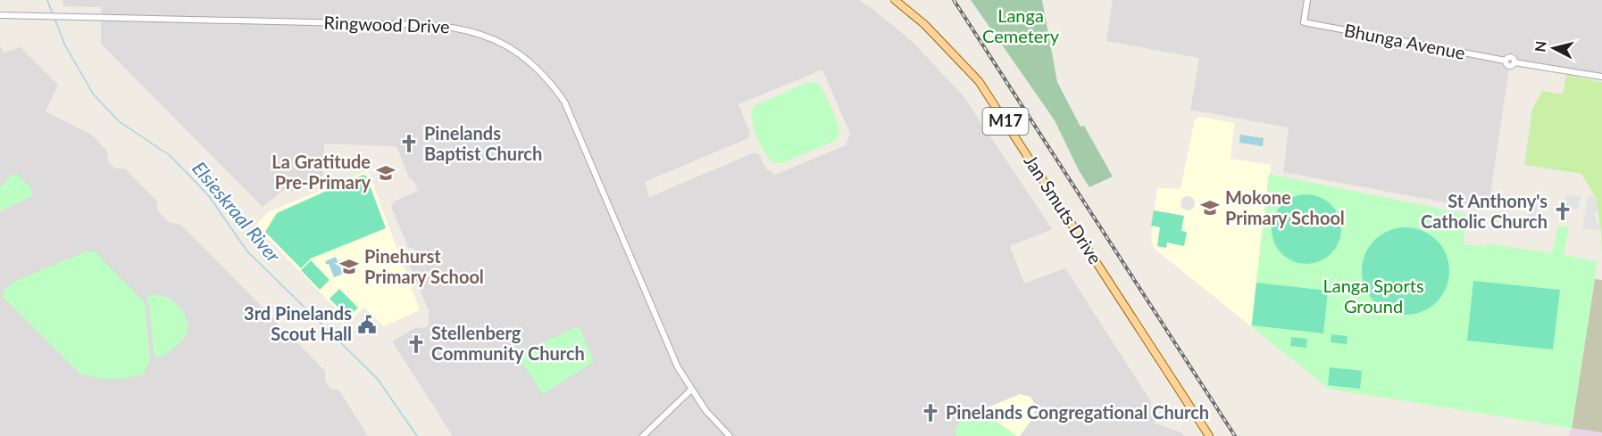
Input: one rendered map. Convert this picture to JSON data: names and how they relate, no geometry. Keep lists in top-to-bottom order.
{
  "streets": {
    "main road": ["M17", "Jan Smuts Drive"],
    "street": ["Ringwood Drive", "Bhunga Avenue"]
  },
  "water": ["Elsieskraal River"],
  "parks": ["Langa Cemetery", "Langa Sports Ground"],
  "places": {
    "church": [
      "Pinelands Baptist Church",
      "St Anthony's Catholic Church",
      "Stellenberg Community Church",
      "Pinelands Congregational Church"
    ],
    "school or university": ["La Gratitude Pre-Primary", "Mokone Primary School", "Pinehurst Primary School"],
    "public building": ["3rd Pinelands Scout Hall"]
  },
  "north": "left"
}
